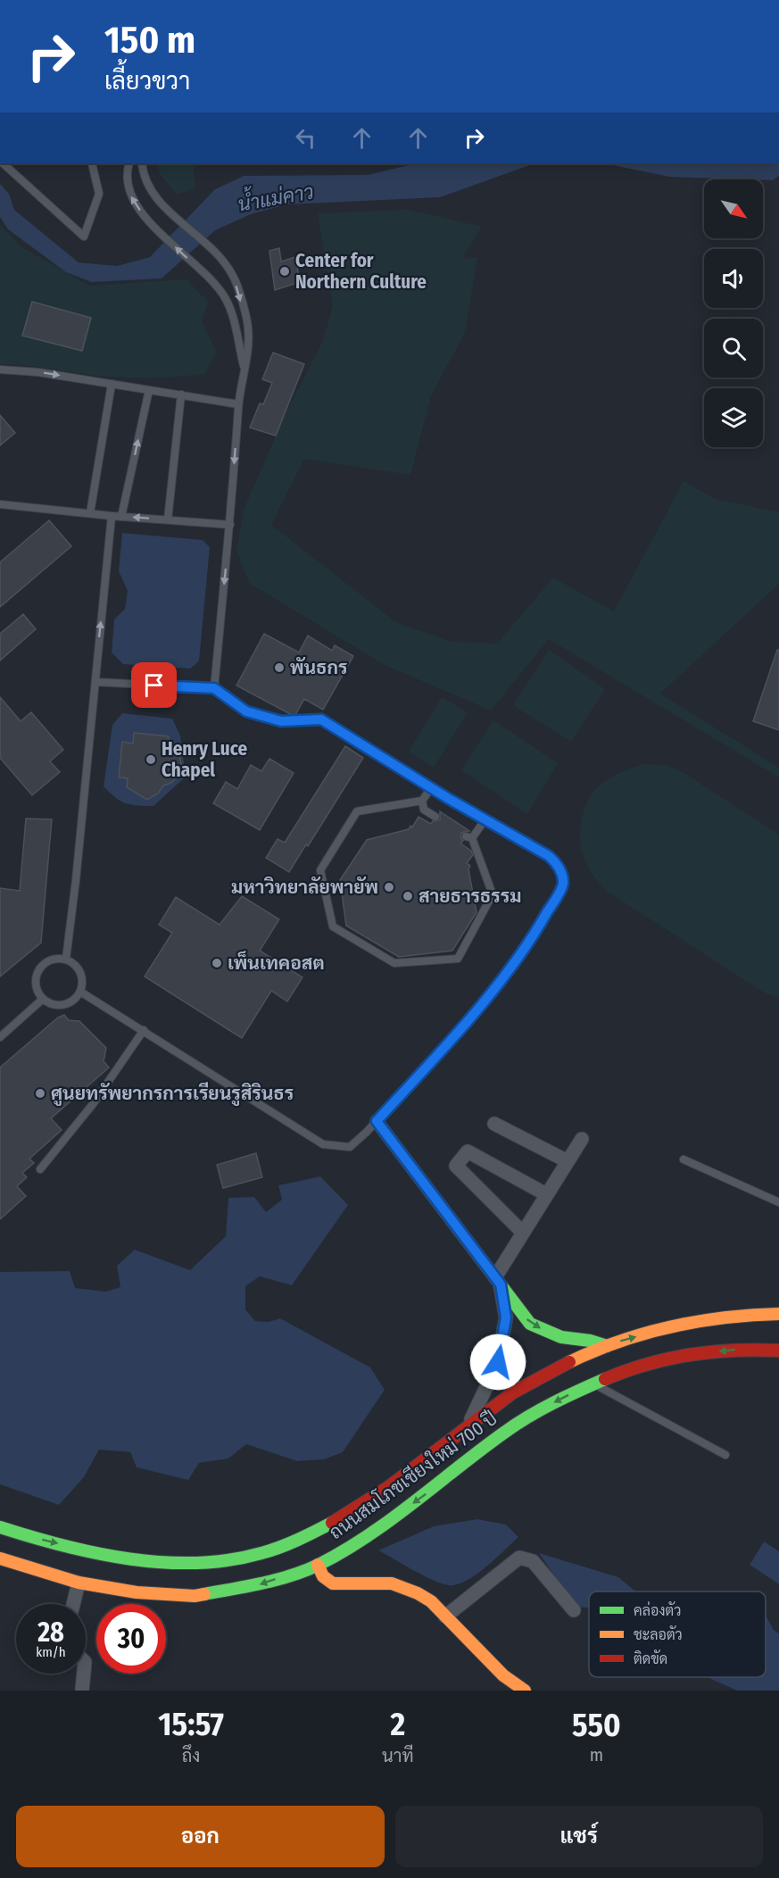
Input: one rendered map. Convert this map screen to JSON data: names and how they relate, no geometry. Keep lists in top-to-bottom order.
{
  "streets": {
    "main road": ["ถนนสมโภชเชียงใหม่ 700 ปี"]
  },
  "water": ["น้ำแม่คาว"],
  "places": [
    "Center for Northern Culture",
    "พันธกร",
    "Henry Luce Chapel",
    "มหาวิทยาลัยพายัพ",
    "สายธารธรรม",
    "เพ็นเทคอสต",
    "ศูนยทรัพยากรการเรียนรูสิรินธร"
  ],
  "legend": ["คล่องตัว", "ชะลอตัว", "ติดขัด"],
  "north": "bottom right",
  "page": {
    "turn": ["150 m", "เลี้ยวขวา"],
    "speed": "28 km/h",
    "limit": "30",
    "eta": [
      "15:57",
      "ถึง",
      "2",
      "นาที",
      "550",
      "m"
    ],
    "buttons": ["ออก", "แชร์"]
  }
}
